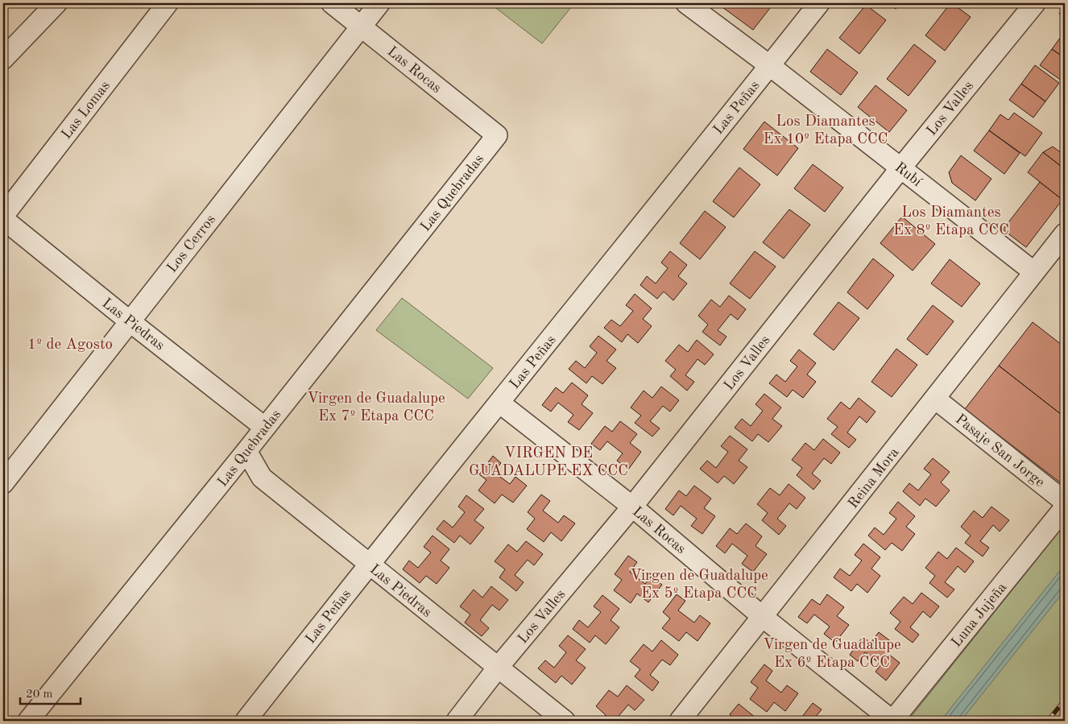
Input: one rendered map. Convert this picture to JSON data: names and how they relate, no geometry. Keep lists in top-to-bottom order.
{
  "streets": {
    "street": [
      "Las Rocas",
      "Las Peñas",
      "Los Valles",
      "Las Lomas",
      "Rubí",
      "Las Quebradas",
      "Los Cerros",
      "Las Piedras",
      "Pasaje San Jorge",
      "Reina Mora",
      "Luna Jujeña"
    ]
  },
  "crossings": [
    ["Las Rocas", "Las Peñas"],
    ["Las Rocas", "Los Valles"],
    ["Las Rocas", "Las Quebradas"],
    ["Las Rocas", "Los Cerros"],
    ["Las Rocas", "Reina Mora"],
    ["Las Rocas", "Luna Jujeña"],
    ["Las Peñas", "Rubí"],
    ["Las Peñas", "Las Piedras"],
    ["Los Valles", "Rubí"],
    ["Los Valles", "Las Piedras"],
    ["Rubí", "Reina Mora"],
    ["Las Quebradas", "Las Piedras"],
    ["Los Cerros", "Las Piedras"],
    ["Pasaje San Jorge", "Reina Mora"]
  ],
  "districts": [
    "Los Diamantes Ex 10º Etapa CCC",
    "Los Diamantes Ex 8º Etapa CCC",
    "1º de Agosto",
    "Virgen de Guadalupe Ex 7º Etapa CCC",
    "VIRGEN DE GUADALUPE EX CCC",
    "Virgen de Guadalupe Ex 5º Etapa CCC",
    "Virgen de Guadalupe Ex 6º Etapa CCC"
  ],
  "scale_bar": "20 m"
}
